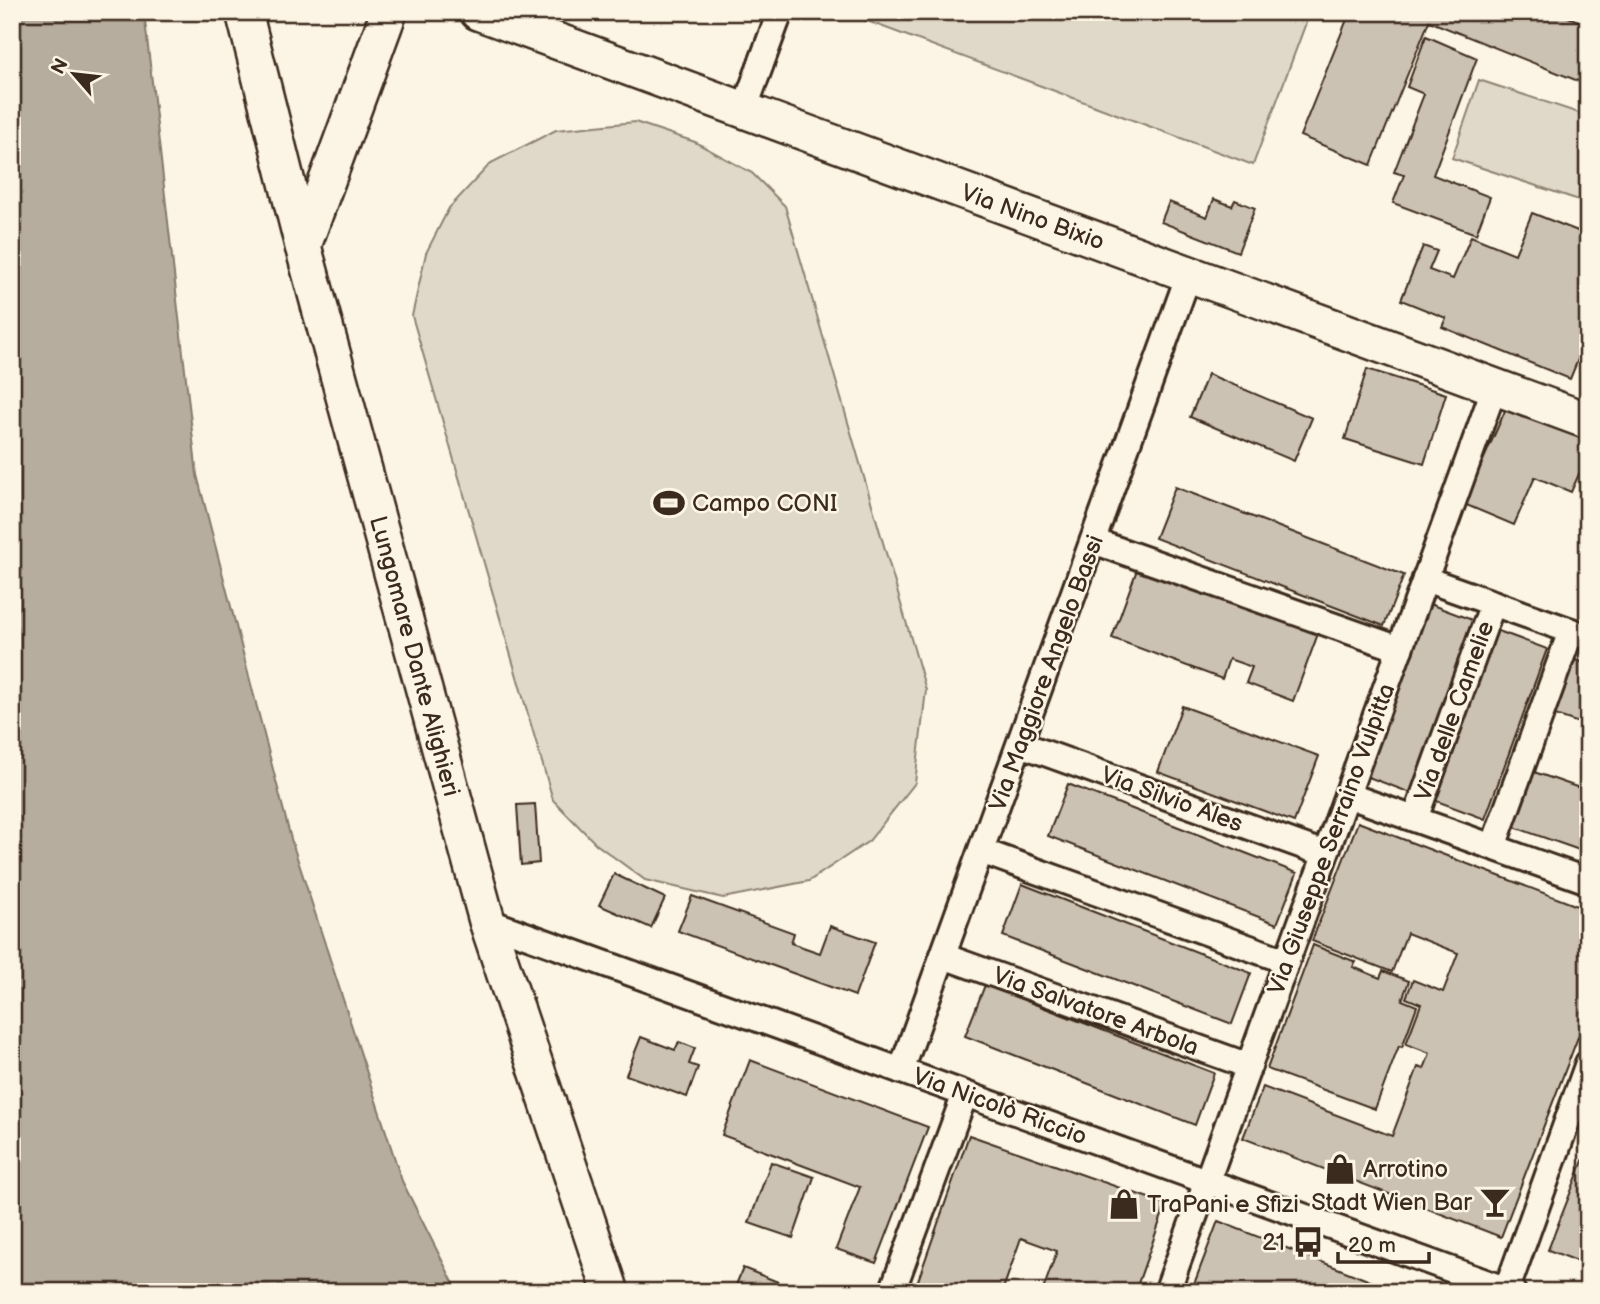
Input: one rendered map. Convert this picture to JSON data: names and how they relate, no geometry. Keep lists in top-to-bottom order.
{
  "streets": {
    "street": [
      "Via Nino Bixio",
      "Lungomare Dante Alighieri",
      "Via Maggiore Angelo Bassi",
      "Via delle Camelie",
      "Via Silvio Ales",
      "Via Giuseppe Serraino Vulpitta",
      "Via Salvatore Arbola",
      "Via Nicolò Riccio"
    ]
  },
  "crossings": [
    ["Via Nino Bixio", "Via Maggiore Angelo Bassi"],
    ["Via Nino Bixio", "Via Giuseppe Serraino Vulpitta"],
    ["Lungomare Dante Alighieri", "Via Nicolò Riccio"],
    ["Via Maggiore Angelo Bassi", "Via Silvio Ales"],
    ["Via Maggiore Angelo Bassi", "Via Salvatore Arbola"],
    ["Via Maggiore Angelo Bassi", "Via Nicolò Riccio"],
    ["Via Silvio Ales", "Via Giuseppe Serraino Vulpitta"],
    ["Via Giuseppe Serraino Vulpitta", "Via Salvatore Arbola"],
    ["Via Giuseppe Serraino Vulpitta", "Via Nicolò Riccio"]
  ],
  "places": {
    "sports": ["Campo CONI"],
    "shop": ["Arrotino", "TraPani e Sfizi"],
    "bar": ["Stadt Wien Bar"],
    "bus stop": ["21"]
  },
  "scale_bar": "20 m",
  "north": "top left"
}
